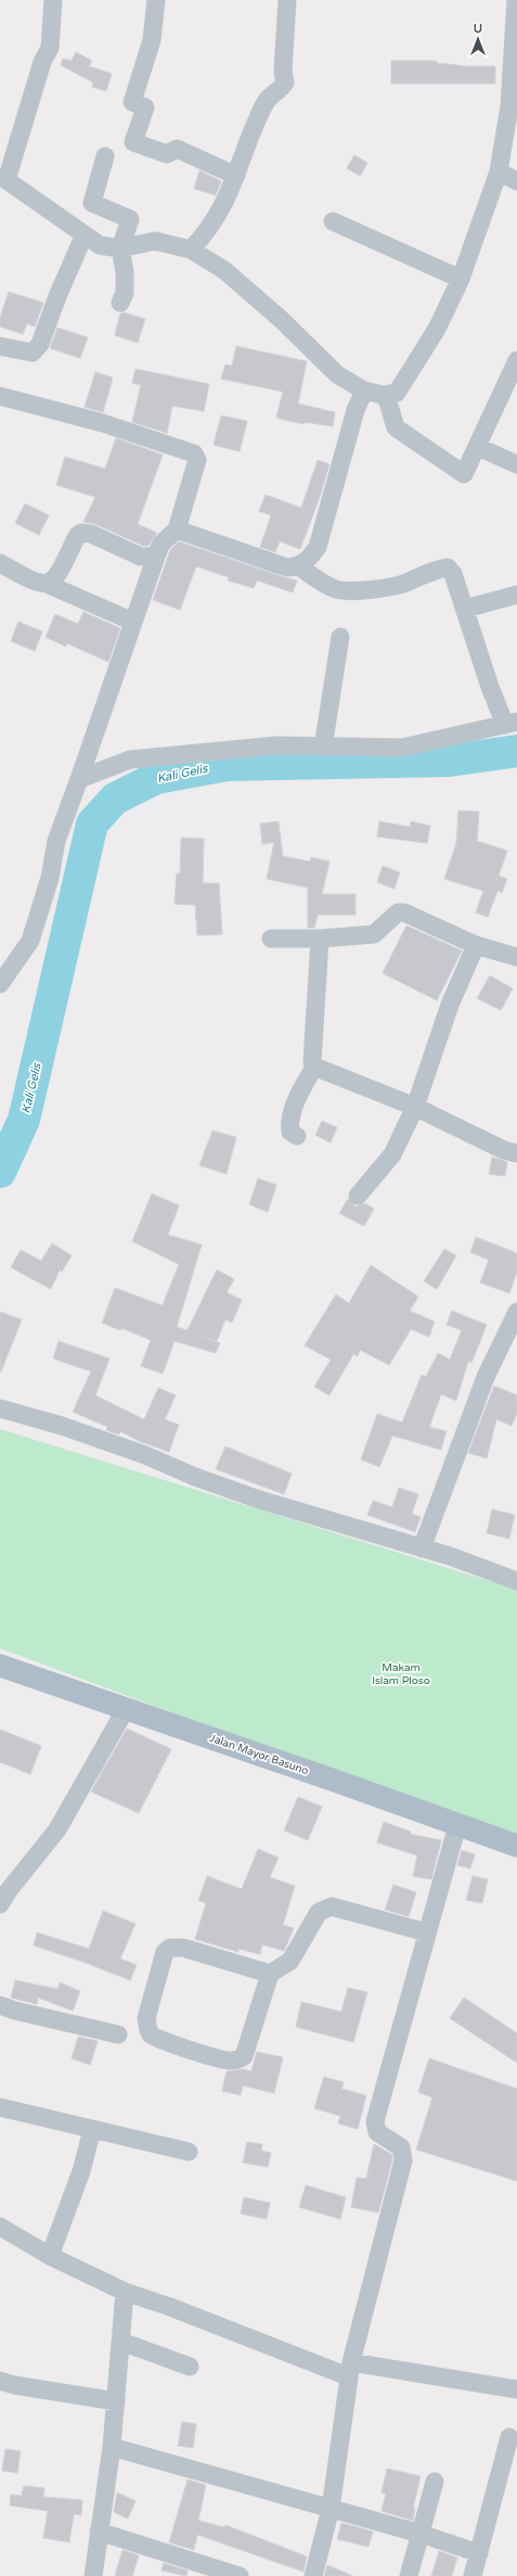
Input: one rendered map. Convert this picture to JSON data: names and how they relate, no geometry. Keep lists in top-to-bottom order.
{
  "streets": {
    "main road": ["Jalan Mayor Basuno"]
  },
  "water": ["Kali Gelis"],
  "parks": ["Makam Islam Ploso"],
  "north": "top"
}
